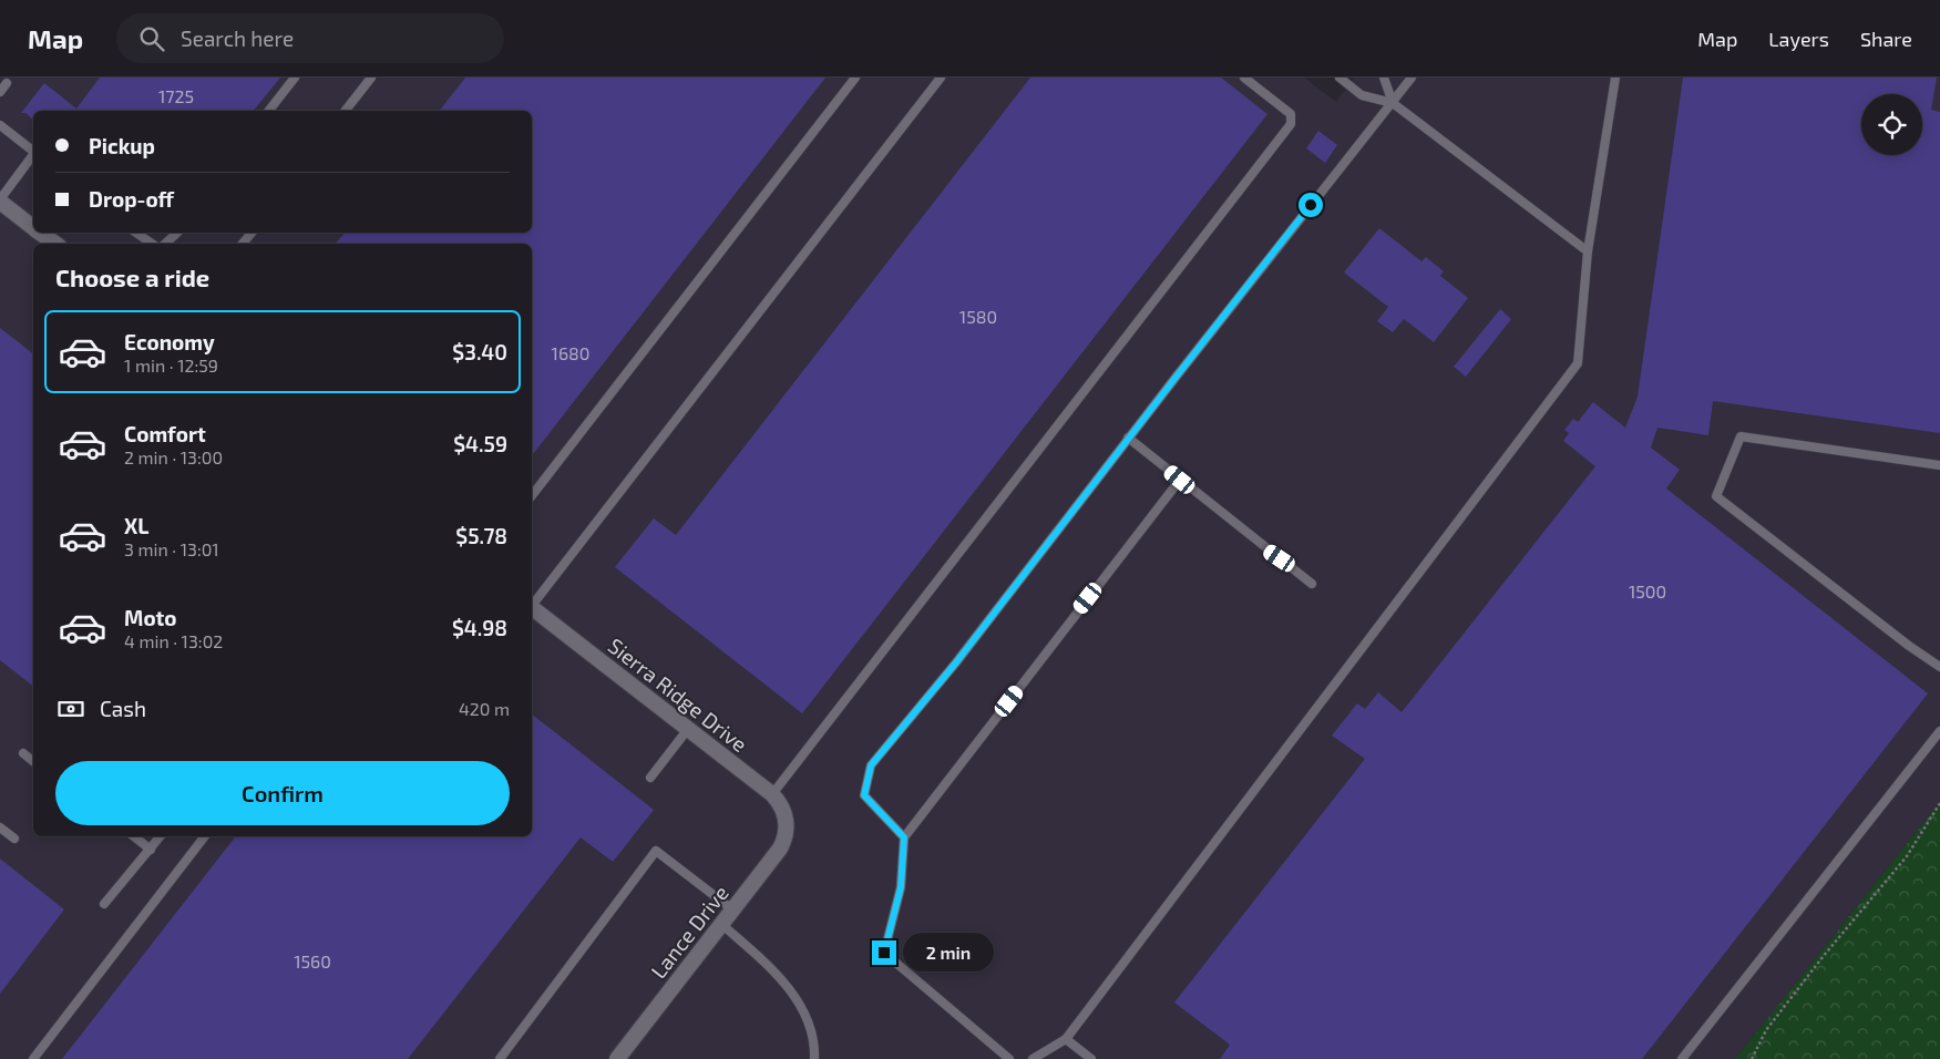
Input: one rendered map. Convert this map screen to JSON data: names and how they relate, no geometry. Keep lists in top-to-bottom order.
{
  "streets": {
    "street": ["Sierra Ridge Drive", "Lance Drive"]
  },
  "crossings": [
    ["Sierra Ridge Drive", "Lance Drive"]
  ],
  "house_numbers": [
    "1725",
    "1580",
    "1680",
    "1500",
    "1560"
  ],
  "page": {
    "header": "Map",
    "search": "Search here",
    "nav": ["Map", "Layers", "Share"],
    "banner": ["Pickup", "Drop-off"],
    "heading": "Choose a ride",
    "list": [
      {
        "name": "Economy",
        "note": "1 min · 12:59",
        "value": "$3.40"
      },
      {
        "name": "Comfort",
        "note": "2 min · 13:00",
        "value": "$4.59"
      },
      {
        "name": "XL",
        "note": "3 min · 13:01",
        "value": "$5.78"
      },
      {
        "name": "Moto",
        "note": "4 min · 13:02",
        "value": "$4.98"
      }
    ],
    "pay": ["Cash", "420 m"],
    "buttons": "Confirm",
    "bubble": "2 min"
  }
}
